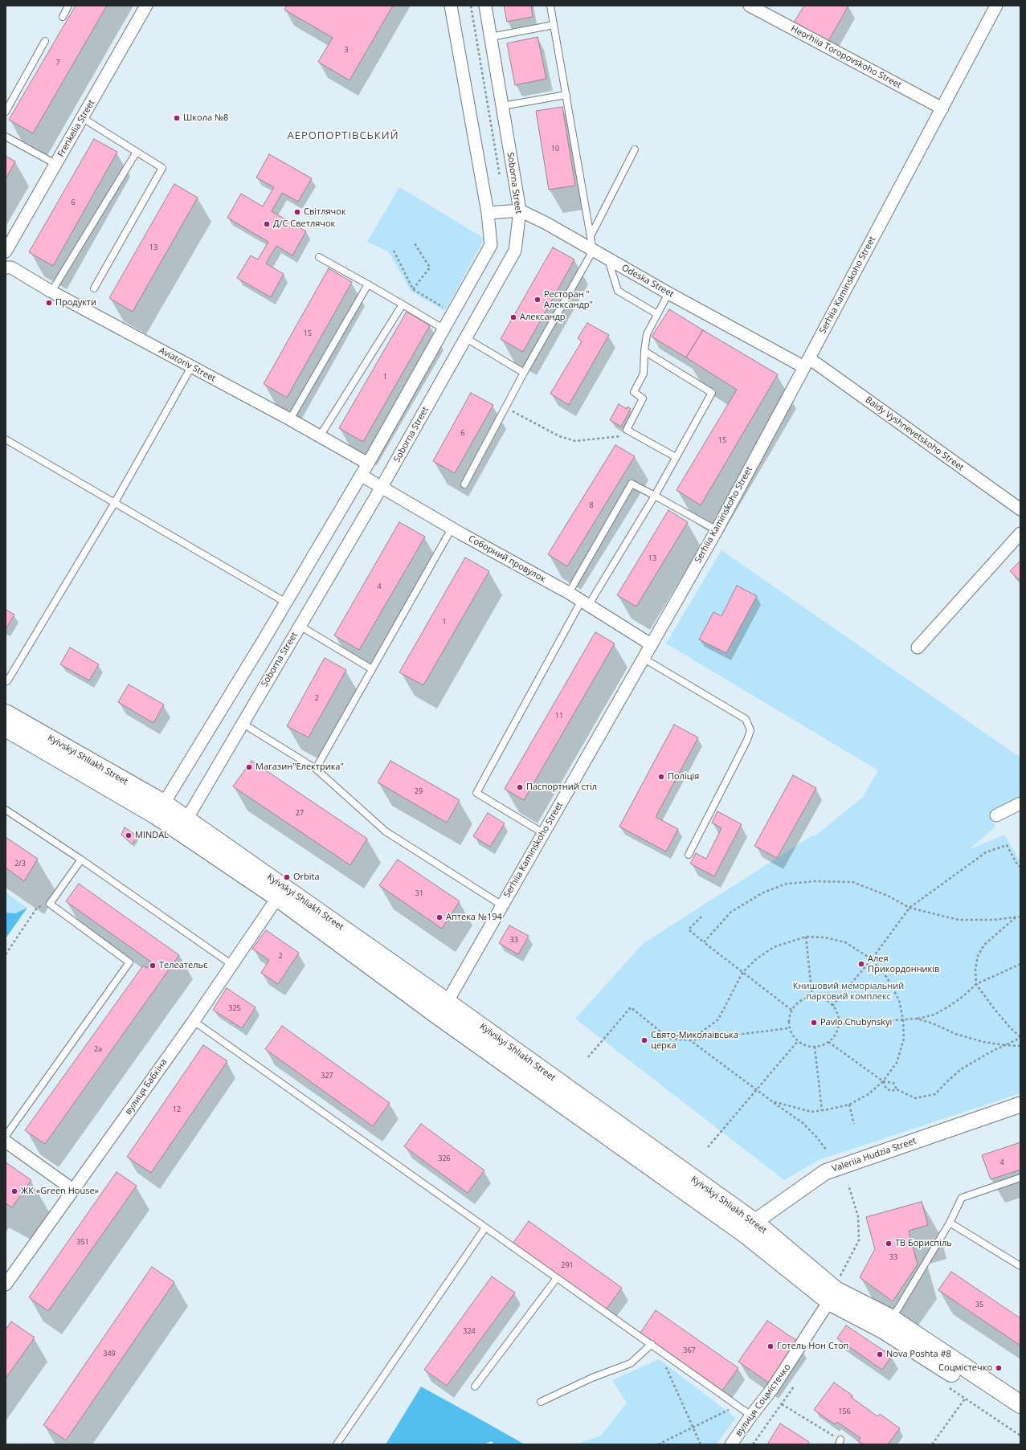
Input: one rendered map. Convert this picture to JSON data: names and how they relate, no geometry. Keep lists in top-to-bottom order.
{
  "streets": {
    "highway": ["Kyivskyi Shliakh Street"],
    "street": [
      "Heorhiia Toropovskoho Street",
      "Frenkelia Street",
      "Soborna Street",
      "Odeska Street",
      "Serhiia Kaminskoho Street",
      "Aviatoriv Street",
      "Baidy Vyshnevetskoho Street",
      "Соборний провулок",
      "вулиця Бабкіна",
      "Valeriia Hudzia Street",
      "вулиця Соцмістечко"
    ]
  },
  "crossings": [
    ["Heorhiia Toropovskoho Street", "Serhiia Kaminskoho Street"],
    ["Soborna Street", "Odeska Street"],
    ["Soborna Street", "Соборний провулок"],
    ["Soborna Street", "Kyivskyi Shliakh Street"],
    ["Odeska Street", "Serhiia Kaminskoho Street"],
    ["Odeska Street", "Baidy Vyshnevetskoho Street"],
    ["Serhiia Kaminskoho Street", "Baidy Vyshnevetskoho Street"],
    ["Serhiia Kaminskoho Street", "Соборний провулок"],
    ["Serhiia Kaminskoho Street", "Kyivskyi Shliakh Street"],
    ["Kyivskyi Shliakh Street", "вулиця Бабкіна"],
    ["Kyivskyi Shliakh Street", "Valeriia Hudzia Street"],
    ["Kyivskyi Shliakh Street", "вулиця Соцмістечко"]
  ],
  "districts": ["АЕРОПОРТІВСЬКИЙ"],
  "parks": ["Книшовий меморіальний парковий комплекс"],
  "places": [
    "Школа №8",
    "Світлячок",
    "Д/С Светлячок",
    "Ресторан \" Александр\"",
    "Продукти",
    "Александр",
    "Магазин\"Електрика\"",
    "Поліція",
    "Паспортний стіл",
    "MINDAL",
    "Orbita",
    "Аптека №194",
    "Алея Прикордонників",
    "Телеательє",
    "Pavlo Chubynskyi",
    "Свято-Миколаївська церка",
    "ЖК «Green House»",
    "ТВ Бориспіль",
    "Готель Нон Стоп",
    "Nova Poshta #8",
    "Соцмістечко"
  ],
  "house_numbers": [
    "3",
    "7",
    "10",
    "6",
    "13",
    "15",
    "1",
    "6",
    "15",
    "8",
    "13",
    "4",
    "1",
    "2",
    "11",
    "29",
    "27",
    "2/3",
    "31",
    "33",
    "2",
    "325",
    "2а",
    "327",
    "12",
    "326",
    "4",
    "351",
    "33",
    "291",
    "35",
    "324",
    "367",
    "349",
    "156"
  ]
}
